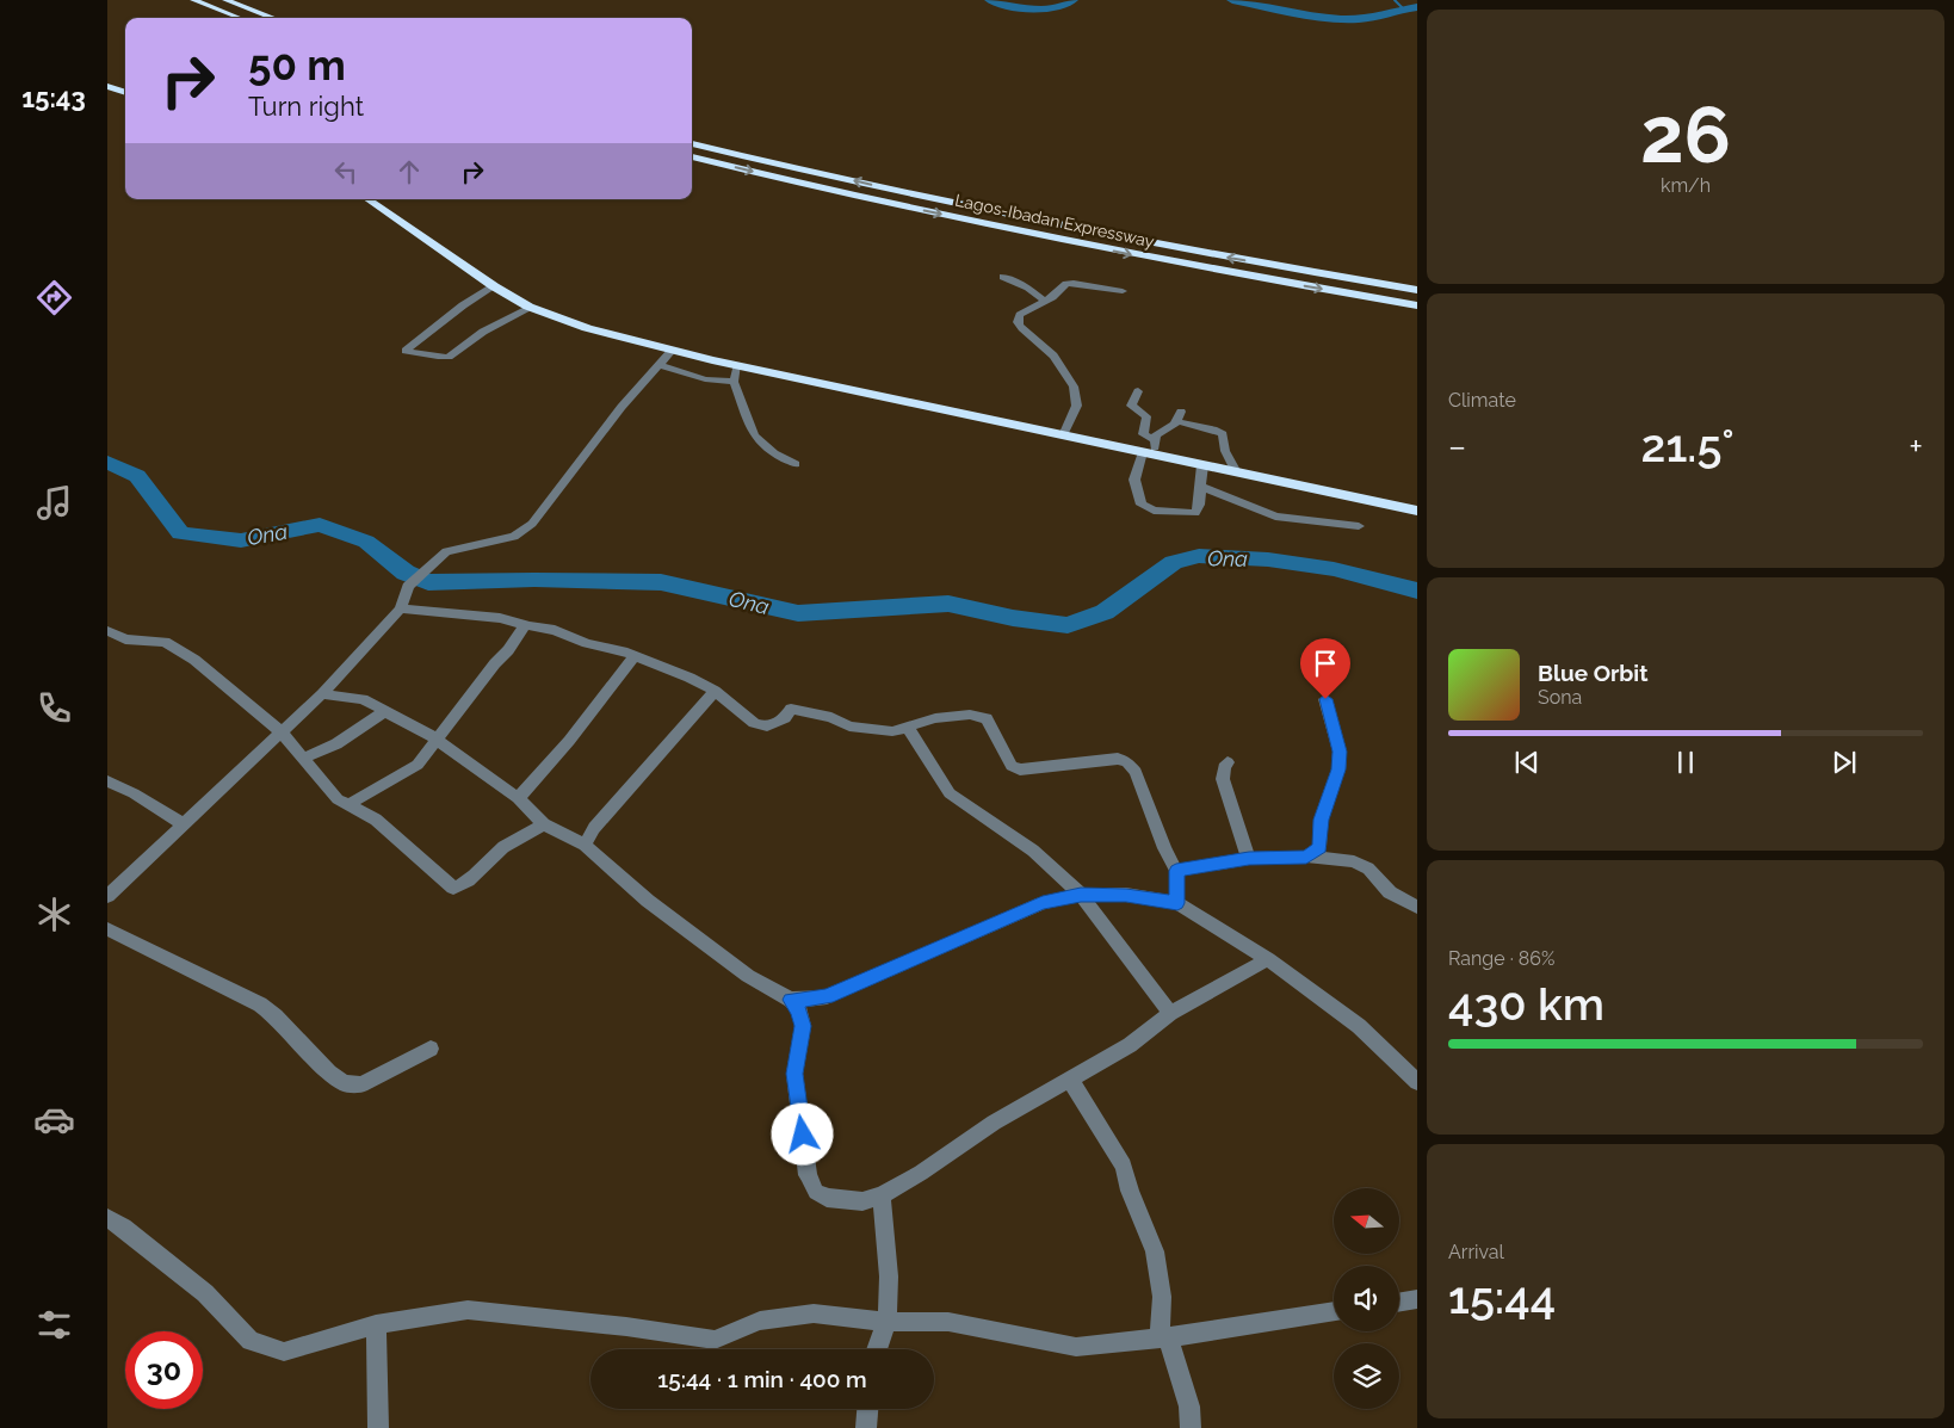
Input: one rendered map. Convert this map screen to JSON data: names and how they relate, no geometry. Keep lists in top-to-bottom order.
{
  "streets": {
    "highway": ["Lagos-Ibadan Expressway"]
  },
  "water": ["Ona"],
  "north": "left",
  "page": {
    "tabs": "15:43",
    "tile": [
      ["26", "km/h"],
      "Climate",
      ["Range · 86%", "430 km"],
      ["Arrival", "15:44"]
    ],
    "turn": ["50 m", "Turn right"],
    "heat": ["−", "21.5°", "+"],
    "song": ["Blue Orbit", "Sona"],
    "limit": "30",
    "trip": "15:44 · 1 min · 400 m"
  }
}
